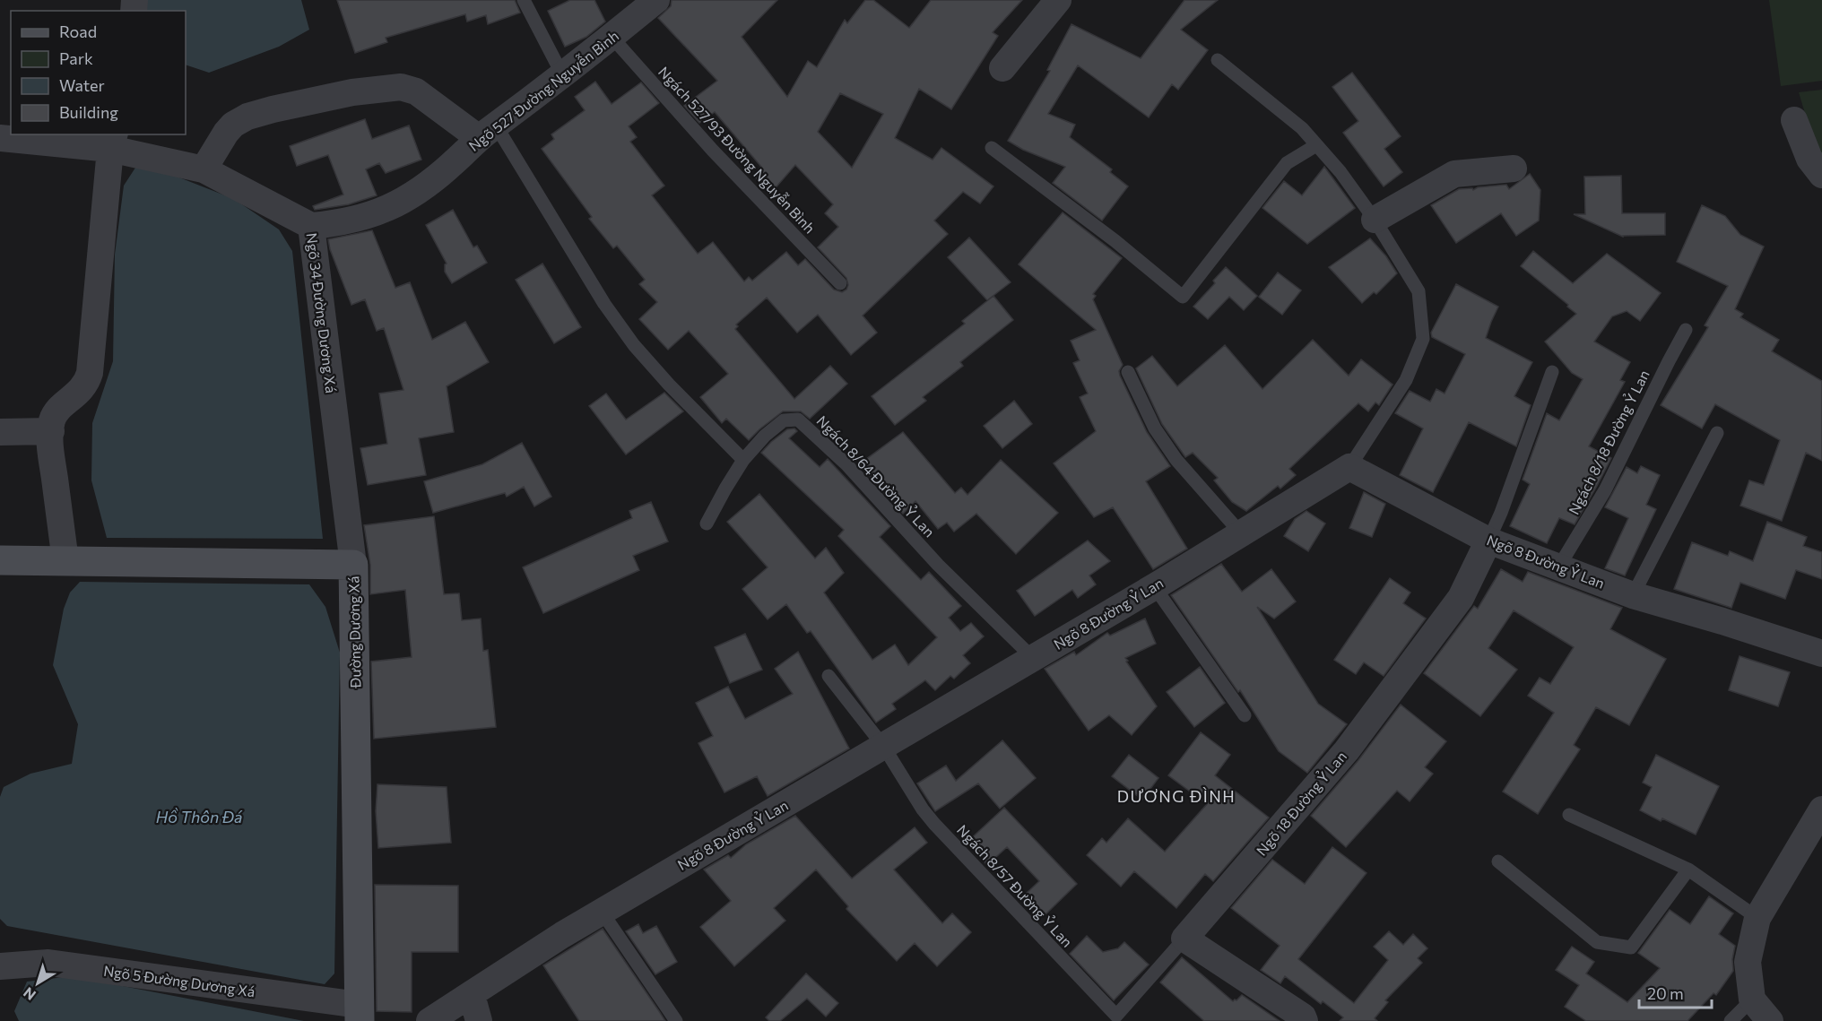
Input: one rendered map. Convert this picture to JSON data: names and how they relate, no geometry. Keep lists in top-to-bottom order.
{
  "streets": {
    "street": [
      "Ngõ 527 Đường Nguyễn Bình",
      "Ngõ 34 Đường Dương Xá",
      "Ngõ 8 Đường Ỷ Lan",
      "Đường Dương Xá",
      "Ngõ 18 Đường Ỷ Lan",
      "Ngõ 5 Đường Dương Xá"
    ],
    "lane": [
      "Ngách 527/93 Đường Nguyễn Bình",
      "Ngách 8/18 Đường Ỷ Lan",
      "Ngách 8/64 Đường Ỷ Lan",
      "Ngách 8/57 Đường Ỷ Lan"
    ]
  },
  "crossings": [
    ["Ngõ 527 Đường Nguyễn Bình", "Ngách 527/93 Đường Nguyễn Bình"],
    ["Ngõ 527 Đường Nguyễn Bình", "Ngõ 34 Đường Dương Xá"],
    ["Ngõ 34 Đường Dương Xá", "Đường Dương Xá"],
    ["Ngách 8/18 Đường Ỷ Lan", "Ngõ 8 Đường Ỷ Lan"],
    ["Ngách 8/64 Đường Ỷ Lan", "Ngõ 8 Đường Ỷ Lan"],
    ["Ngõ 8 Đường Ỷ Lan", "Ngõ 18 Đường Ỷ Lan"],
    ["Ngõ 8 Đường Ỷ Lan", "Ngách 8/57 Đường Ỷ Lan"],
    ["Đường Dương Xá", "Ngõ 5 Đường Dương Xá"],
    ["Ngõ 18 Đường Ỷ Lan", "Ngách 8/57 Đường Ỷ Lan"]
  ],
  "districts": ["DƯƠNG ĐÌNH"],
  "water": ["Hồ Thôn Đá"],
  "legend": [
    "Road",
    "Park",
    "Water",
    "Building"
  ],
  "scale_bar": "20 m",
  "north": "bottom left"
}
